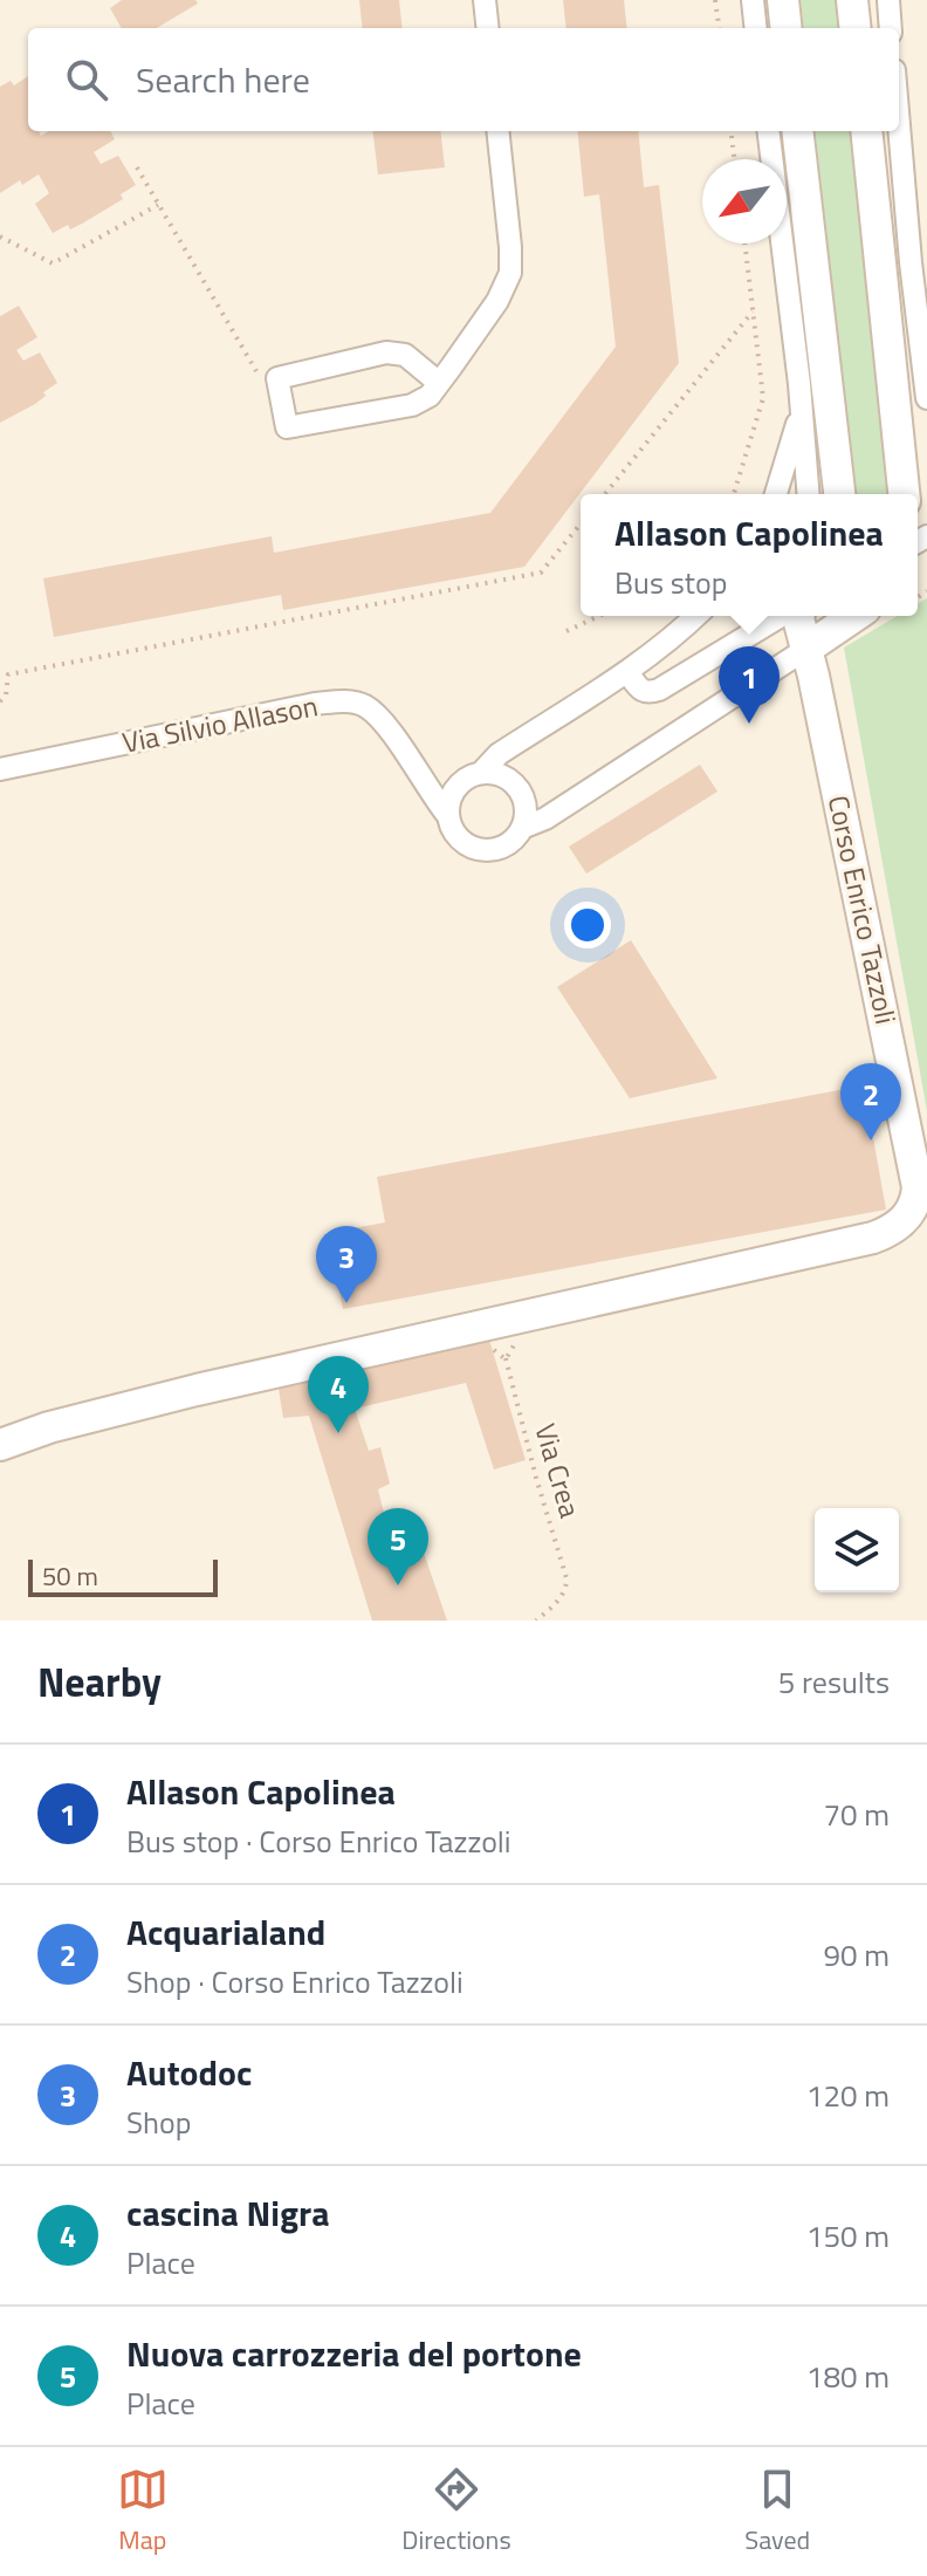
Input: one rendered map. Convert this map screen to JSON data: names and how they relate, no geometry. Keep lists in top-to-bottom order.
{
  "streets": {
    "street": ["Via Silvio Allason", "Corso Enrico Tazzoli"],
    "path": ["Via Crea"]
  },
  "crossings": [
    ["Corso Enrico Tazzoli", "Via Crea"]
  ],
  "scale_bar": "50 m",
  "north": "bottom left",
  "page": {
    "search": "Search here",
    "popup": ["Allason Capolinea", "Bus stop"],
    "pins": [
      "1",
      "2",
      "3",
      "4",
      "5"
    ],
    "scale": "50 m",
    "heading": ["Nearby", "5 results"],
    "list": [
      {
        "mark": "1",
        "name": "Allason Capolinea",
        "note": "Bus stop · Corso Enrico Tazzoli",
        "value": "70 m"
      },
      {
        "mark": "2",
        "name": "Acquarialand",
        "note": "Shop · Corso Enrico Tazzoli",
        "value": "90 m"
      },
      {
        "mark": "3",
        "name": "Autodoc",
        "note": "Shop",
        "value": "120 m"
      },
      {
        "mark": "4",
        "name": "cascina Nigra",
        "note": "Place",
        "value": "150 m"
      },
      {
        "mark": "5",
        "name": "Nuova carrozzeria del portone",
        "note": "Place",
        "value": "180 m"
      }
    ],
    "nav": ["Map", "Directions", "Saved"]
  }
}
